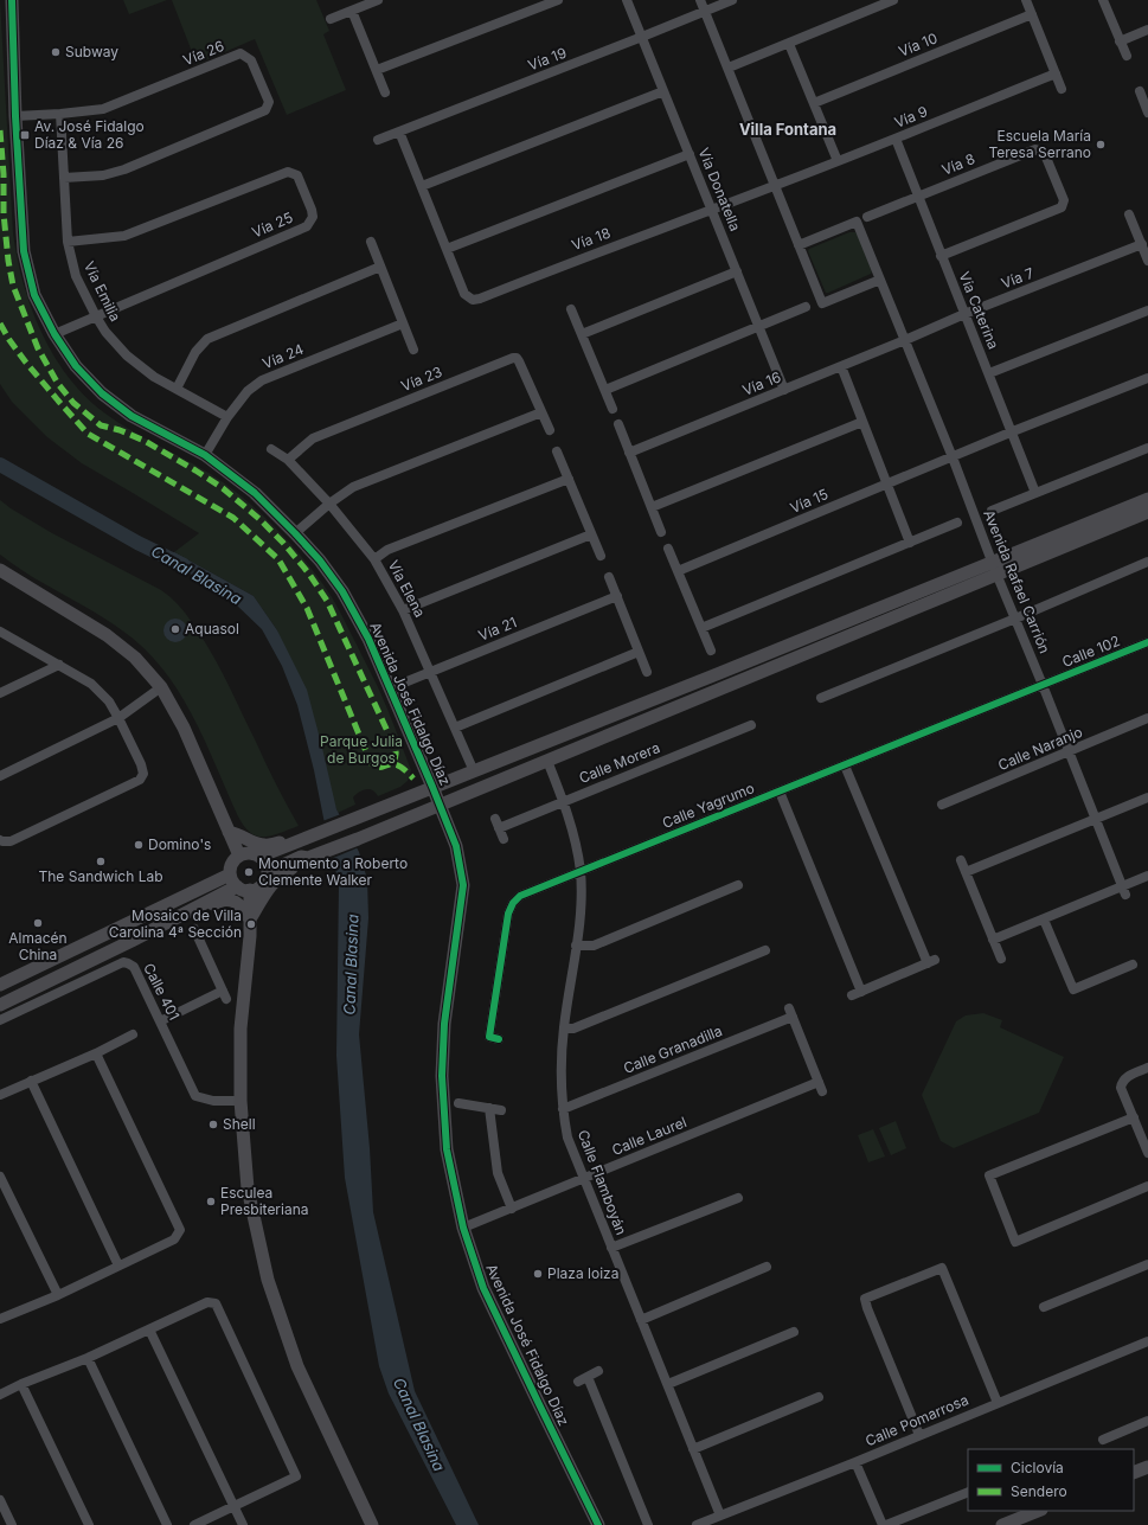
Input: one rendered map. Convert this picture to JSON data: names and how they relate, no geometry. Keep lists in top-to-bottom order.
{
  "streets": {
    "street": [
      "Vía 10",
      "Vía 26",
      "Vía 19",
      "Vía 9",
      "Vía 8",
      "Vía Donatella",
      "Vía 25",
      "Vía 18",
      "Vía 7",
      "Vía Emilia",
      "Vía Caterina",
      "Vía 24",
      "Vía 23",
      "Vía 16",
      "Vía 15",
      "Avenida Rafael Carrión",
      "Vía Elena",
      "Vía 21",
      "Calle 102",
      "Avenida José Fidalgo Díaz",
      "Calle Naranjo",
      "Calle Morera",
      "Calle Yagrumo",
      "Calle 401",
      "Calle Granadilla",
      "Calle Laurel",
      "Calle Flamboyán",
      "Calle Pomarrosa"
    ]
  },
  "crossings": [
    ["Vía 26", "Vía Emilia"],
    ["Vía 26", "Avenida José Fidalgo Díaz"],
    ["Vía 19", "Vía Donatella"],
    ["Vía 9", "Vía 18"],
    ["Vía 9", "Vía Caterina"],
    ["Vía 8", "Vía Caterina"],
    ["Vía Donatella", "Vía 18"],
    ["Vía Donatella", "Vía 16"],
    ["Vía 25", "Vía Emilia"],
    ["Vía 25", "Avenida José Fidalgo Díaz"],
    ["Vía 7", "Vía Caterina"],
    ["Vía 7", "Vía 16"],
    ["Vía 7", "Avenida Rafael Carrión"],
    ["Vía Emilia", "Vía 24"],
    ["Vía Caterina", "Vía 15"],
    ["Vía 24", "Avenida José Fidalgo Díaz"],
    ["Vía 23", "Vía Elena"],
    ["Vía 16", "Avenida Rafael Carrión"],
    ["Vía 15", "Avenida Rafael Carrión"],
    ["Avenida Rafael Carrión", "Calle 102"],
    ["Avenida Rafael Carrión", "Calle Naranjo"],
    ["Avenida Rafael Carrión", "Calle Yagrumo"],
    ["Vía Elena", "Vía 21"],
    ["Vía 21", "Avenida José Fidalgo Díaz"],
    ["Calle 102", "Calle Yagrumo"],
    ["Avenida José Fidalgo Díaz", "Calle Laurel"],
    ["Calle Morera", "Calle Flamboyán"],
    ["Calle Yagrumo", "Calle Flamboyán"],
    ["Calle Granadilla", "Calle Laurel"],
    ["Calle Granadilla", "Calle Flamboyán"],
    ["Calle Laurel", "Calle Flamboyán"],
    ["Calle Flamboyán", "Calle Pomarrosa"]
  ],
  "districts": ["Villa Fontana"],
  "water": ["Canal Blasina"],
  "parks": ["Parque Julia de Burgos"],
  "places": {
    "other": [
      "Subway",
      "Escuela María Teresa Serrano",
      "Aquasol",
      "Domino's",
      "The Sandwich Lab",
      "Monumento a Roberto Clemente Walker",
      "Almacén China",
      "Mosaico de Villa Carolina 4ª Sección",
      "Shell",
      "Esculea Presbiteriana",
      "Plaza loiza"
    ],
    "transit": ["Av. José Fidalgo Díaz & Vía 26"]
  },
  "legend": ["Ciclovía", "Sendero"]
}
